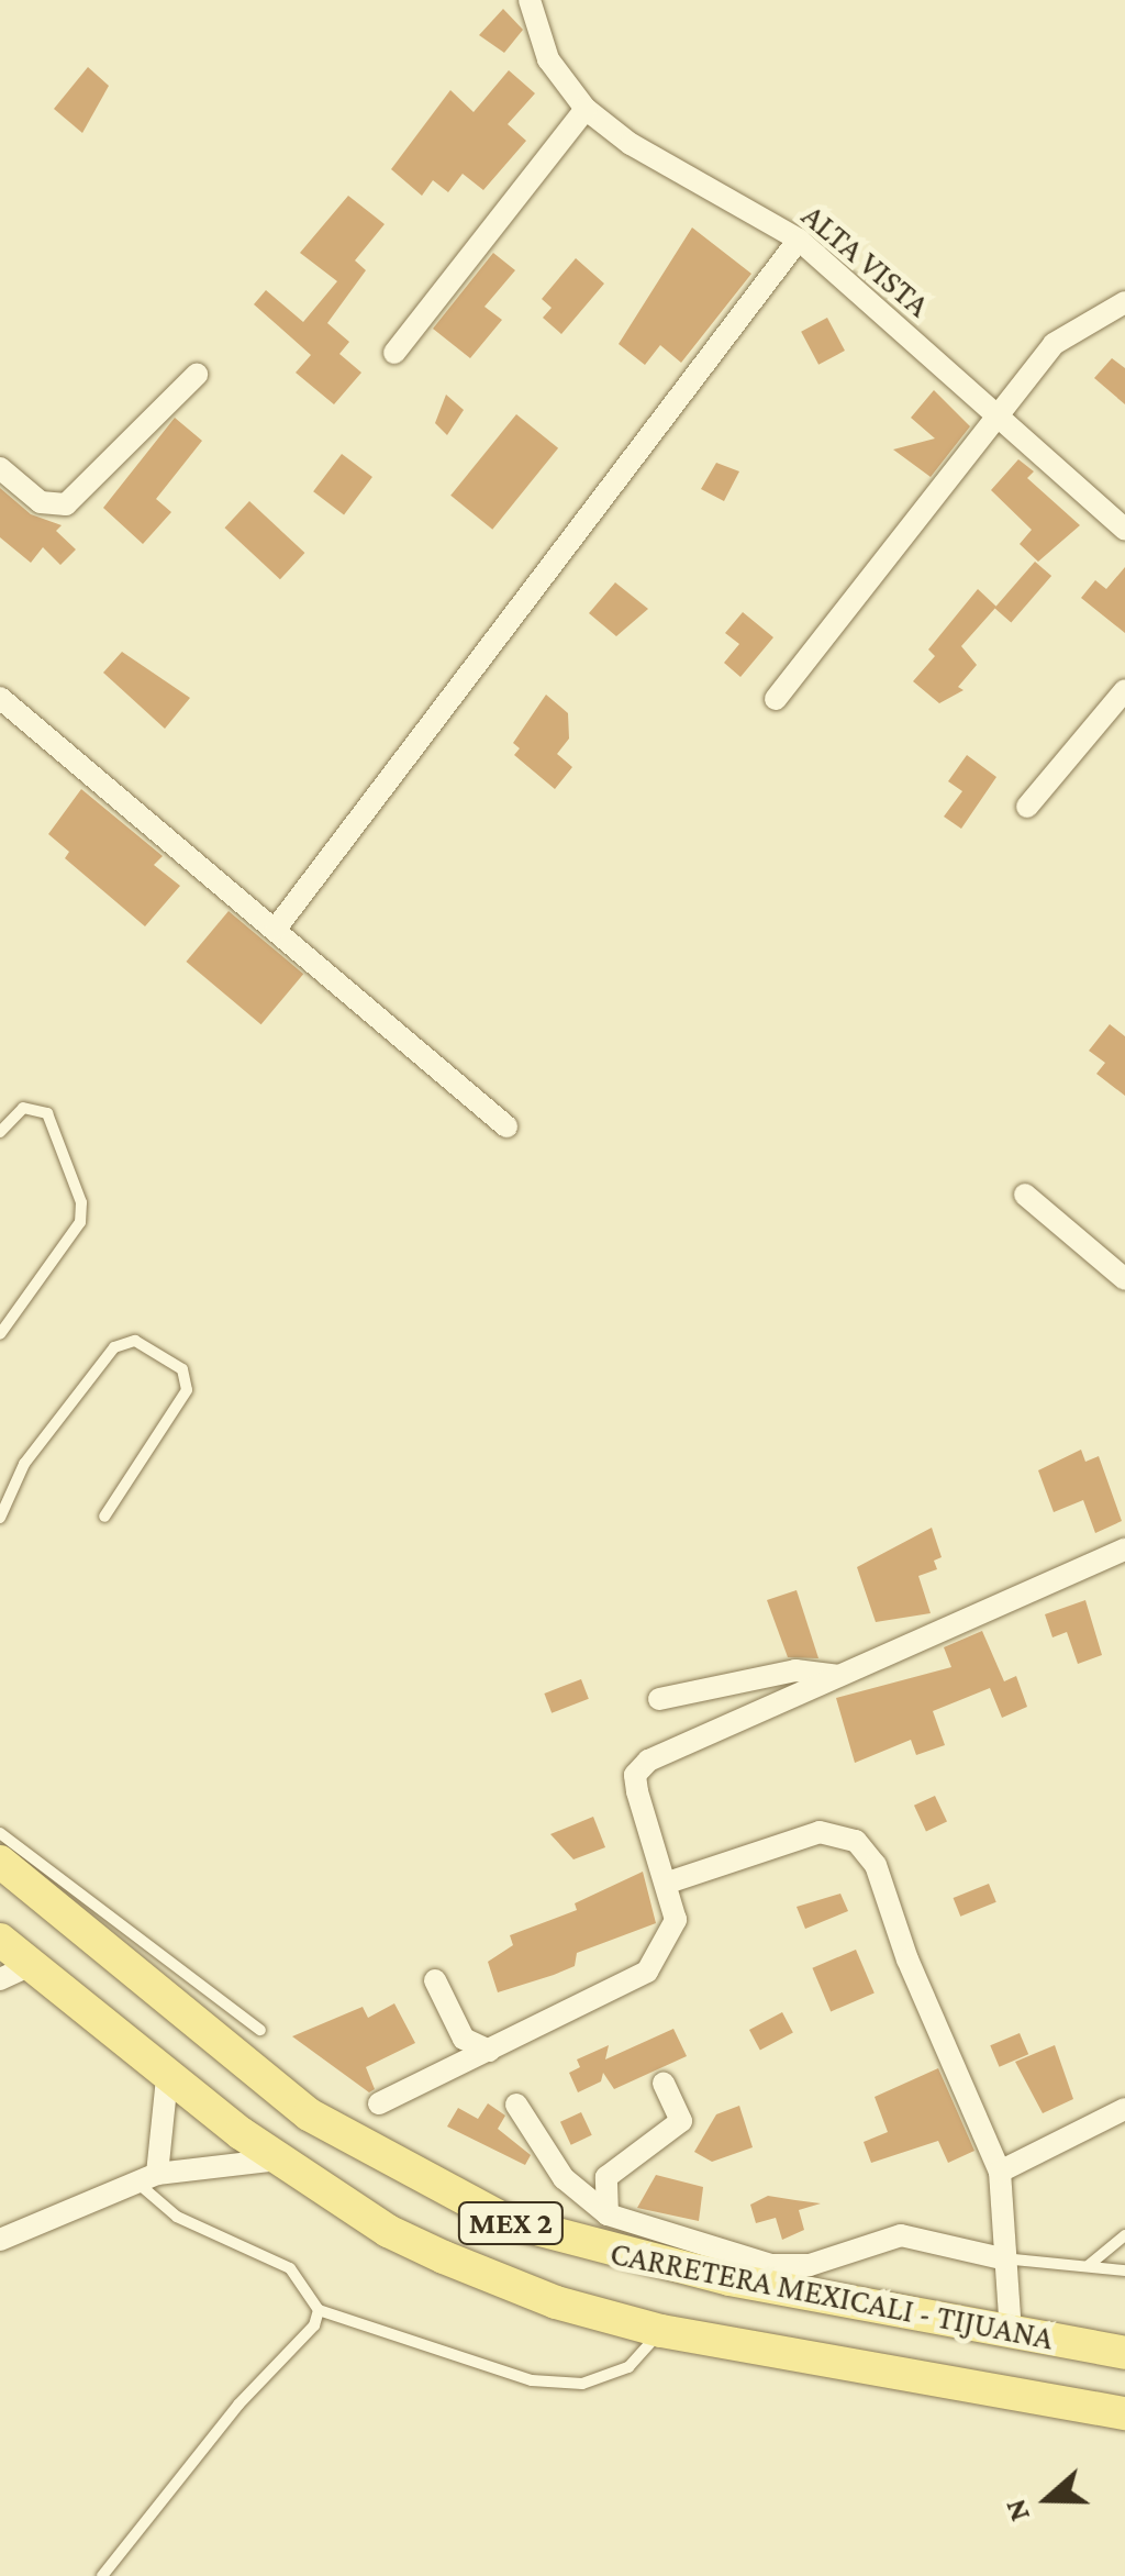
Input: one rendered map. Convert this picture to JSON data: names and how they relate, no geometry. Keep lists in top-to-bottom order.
{
  "streets": {
    "main road": ["MEX 2", "CARRETERA MEXICALI - TIJUANA"],
    "street": ["ALTA VISTA"]
  },
  "north": "left"
}
